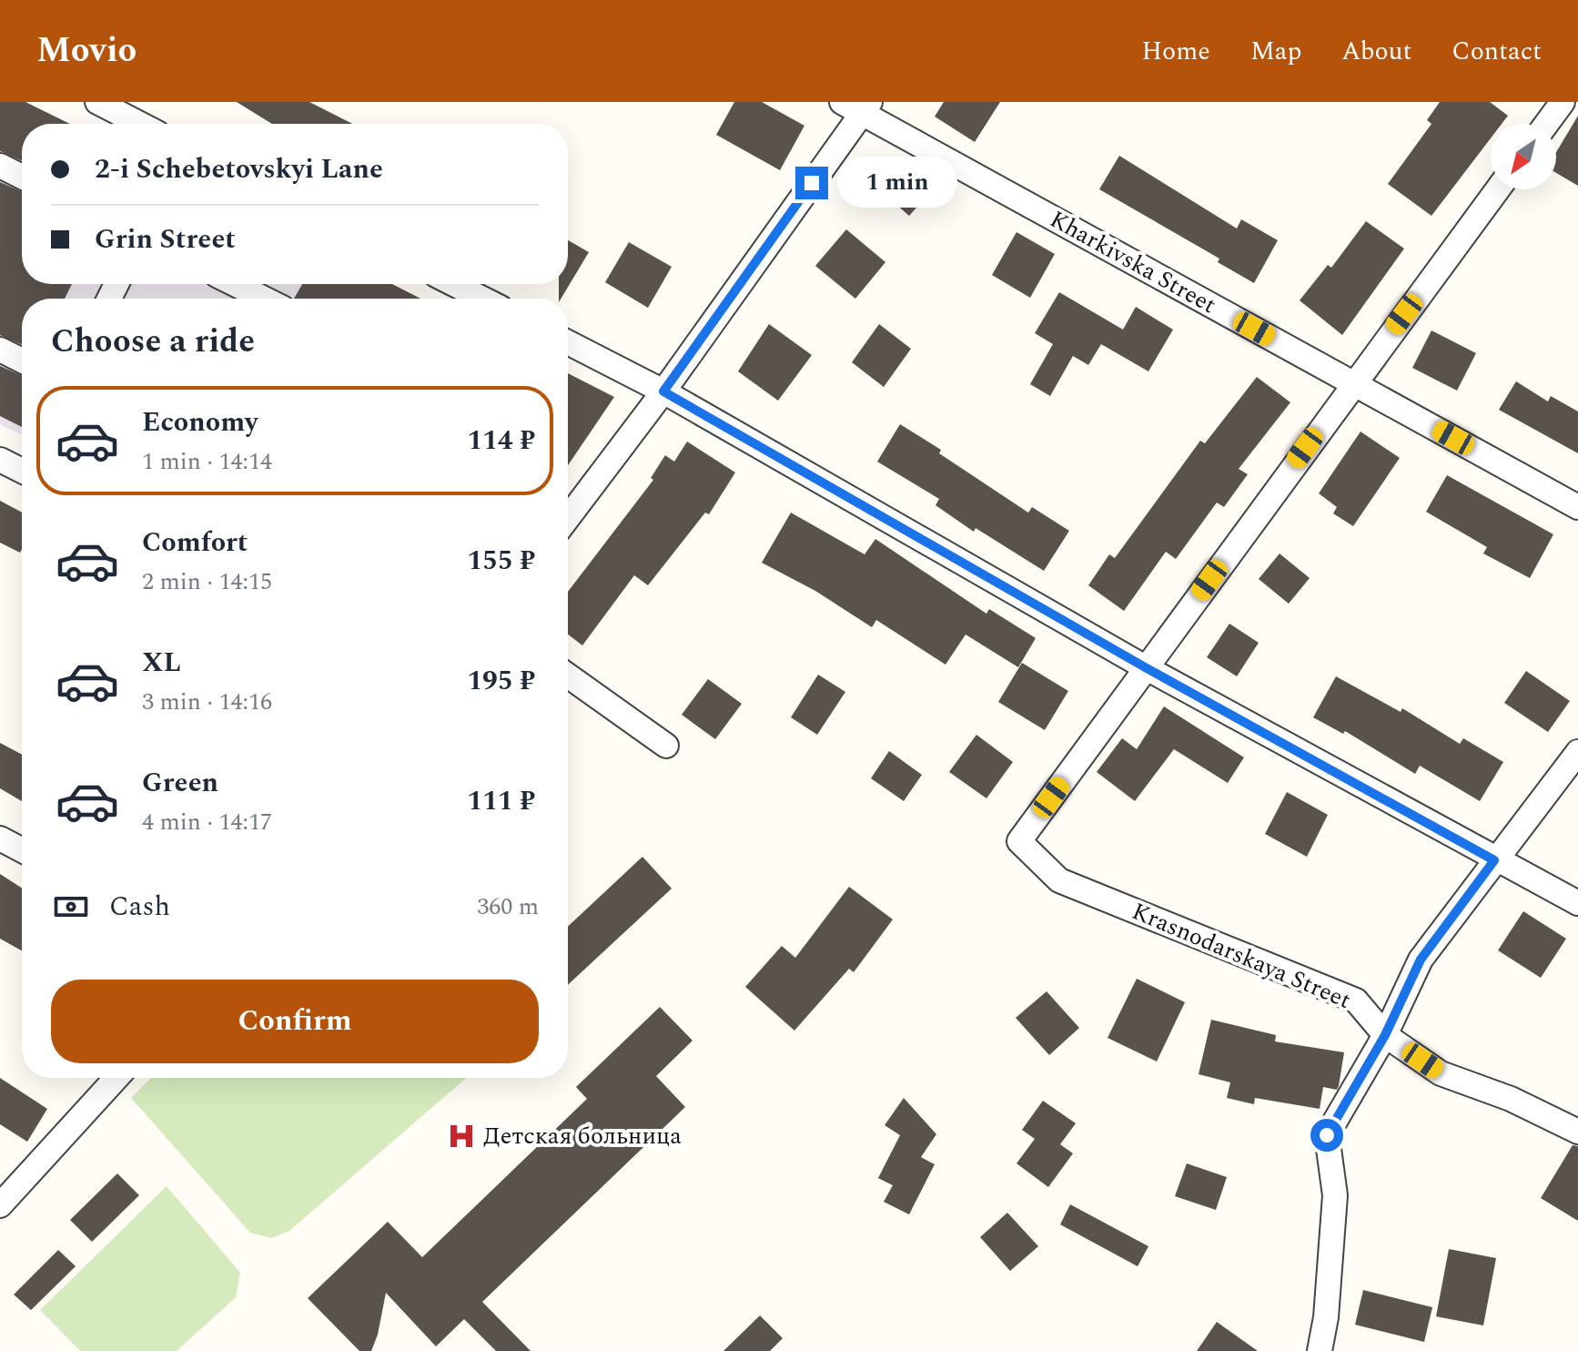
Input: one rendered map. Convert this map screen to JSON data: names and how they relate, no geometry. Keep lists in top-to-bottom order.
{
  "streets": {
    "street": ["Kharkivska Street", "Krasnodarskaya Street"]
  },
  "places": {
    "hospital": ["Детская больница"]
  },
  "north": "bottom left",
  "page": {
    "header": "Movio",
    "nav": [
      "Home",
      "Map",
      "About",
      "Contact"
    ],
    "banner": ["2-i Schebetovskyi Lane", "Grin Street"],
    "bubble": "1 min",
    "heading": "Choose a ride",
    "list": [
      {
        "name": "Economy",
        "note": "1 min · 14:14",
        "value": "114 ₽"
      },
      {
        "name": "Comfort",
        "note": "2 min · 14:15",
        "value": "155 ₽"
      },
      {
        "name": "XL",
        "note": "3 min · 14:16",
        "value": "195 ₽"
      },
      {
        "name": "Green",
        "note": "4 min · 14:17",
        "value": "111 ₽"
      }
    ],
    "pay": ["Cash", "360 m"],
    "buttons": "Confirm"
  }
}
